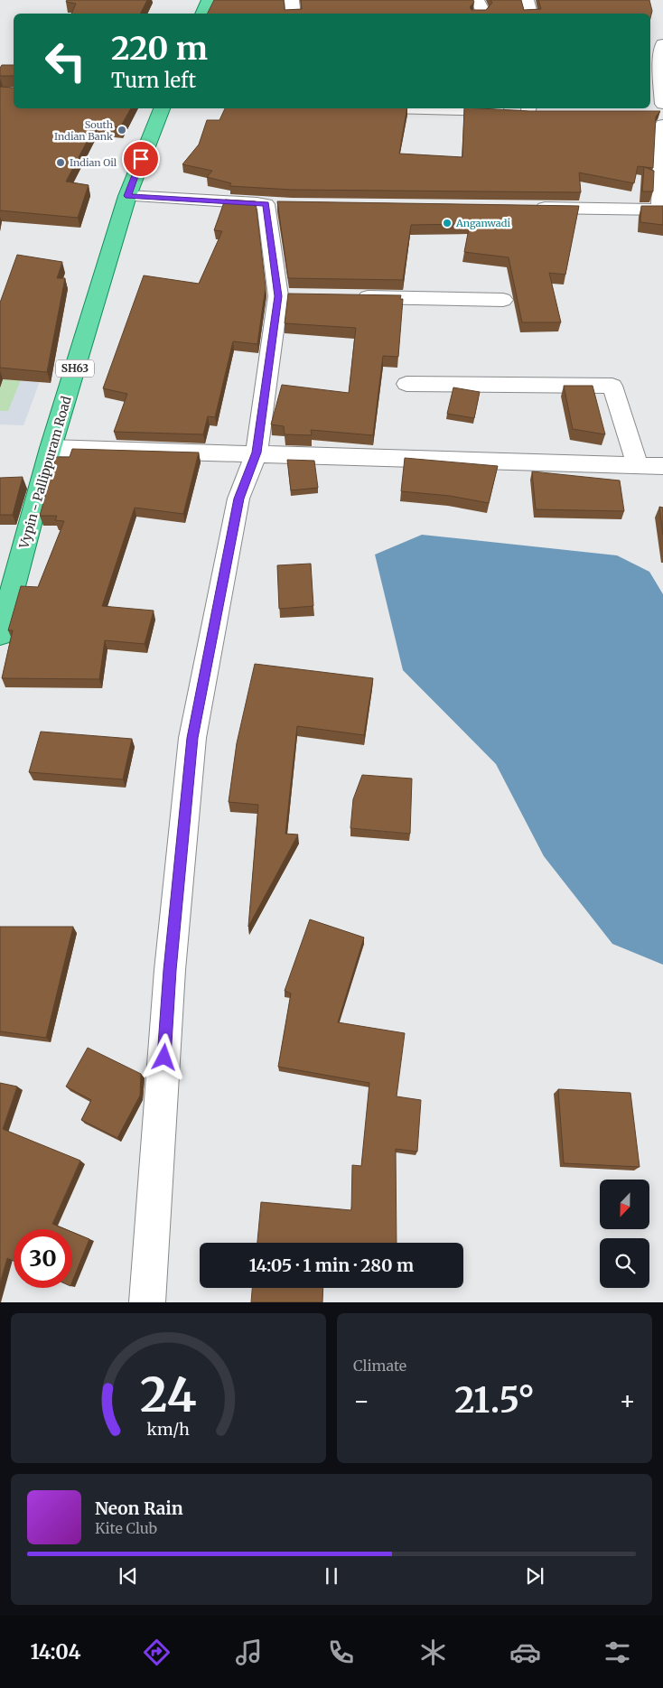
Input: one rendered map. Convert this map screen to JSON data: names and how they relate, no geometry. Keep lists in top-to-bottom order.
{
  "streets": {
    "main road": ["SH63", "Vypin - Pallippuram Road"]
  },
  "places": ["South Indian Bank", "Indian Oil", "Anganwadi"],
  "north": "bottom",
  "page": {
    "turn": ["220 m", "Turn left"],
    "limit": "30",
    "trip": "14:05 · 1 min · 280 m",
    "tile": "Climate",
    "heat": ["−", "21.5°", "+"],
    "song": ["Neon Rain", "Kite Club"],
    "tabs": "14:04",
    "gauge": ["24", "km/h"]
  }
}
